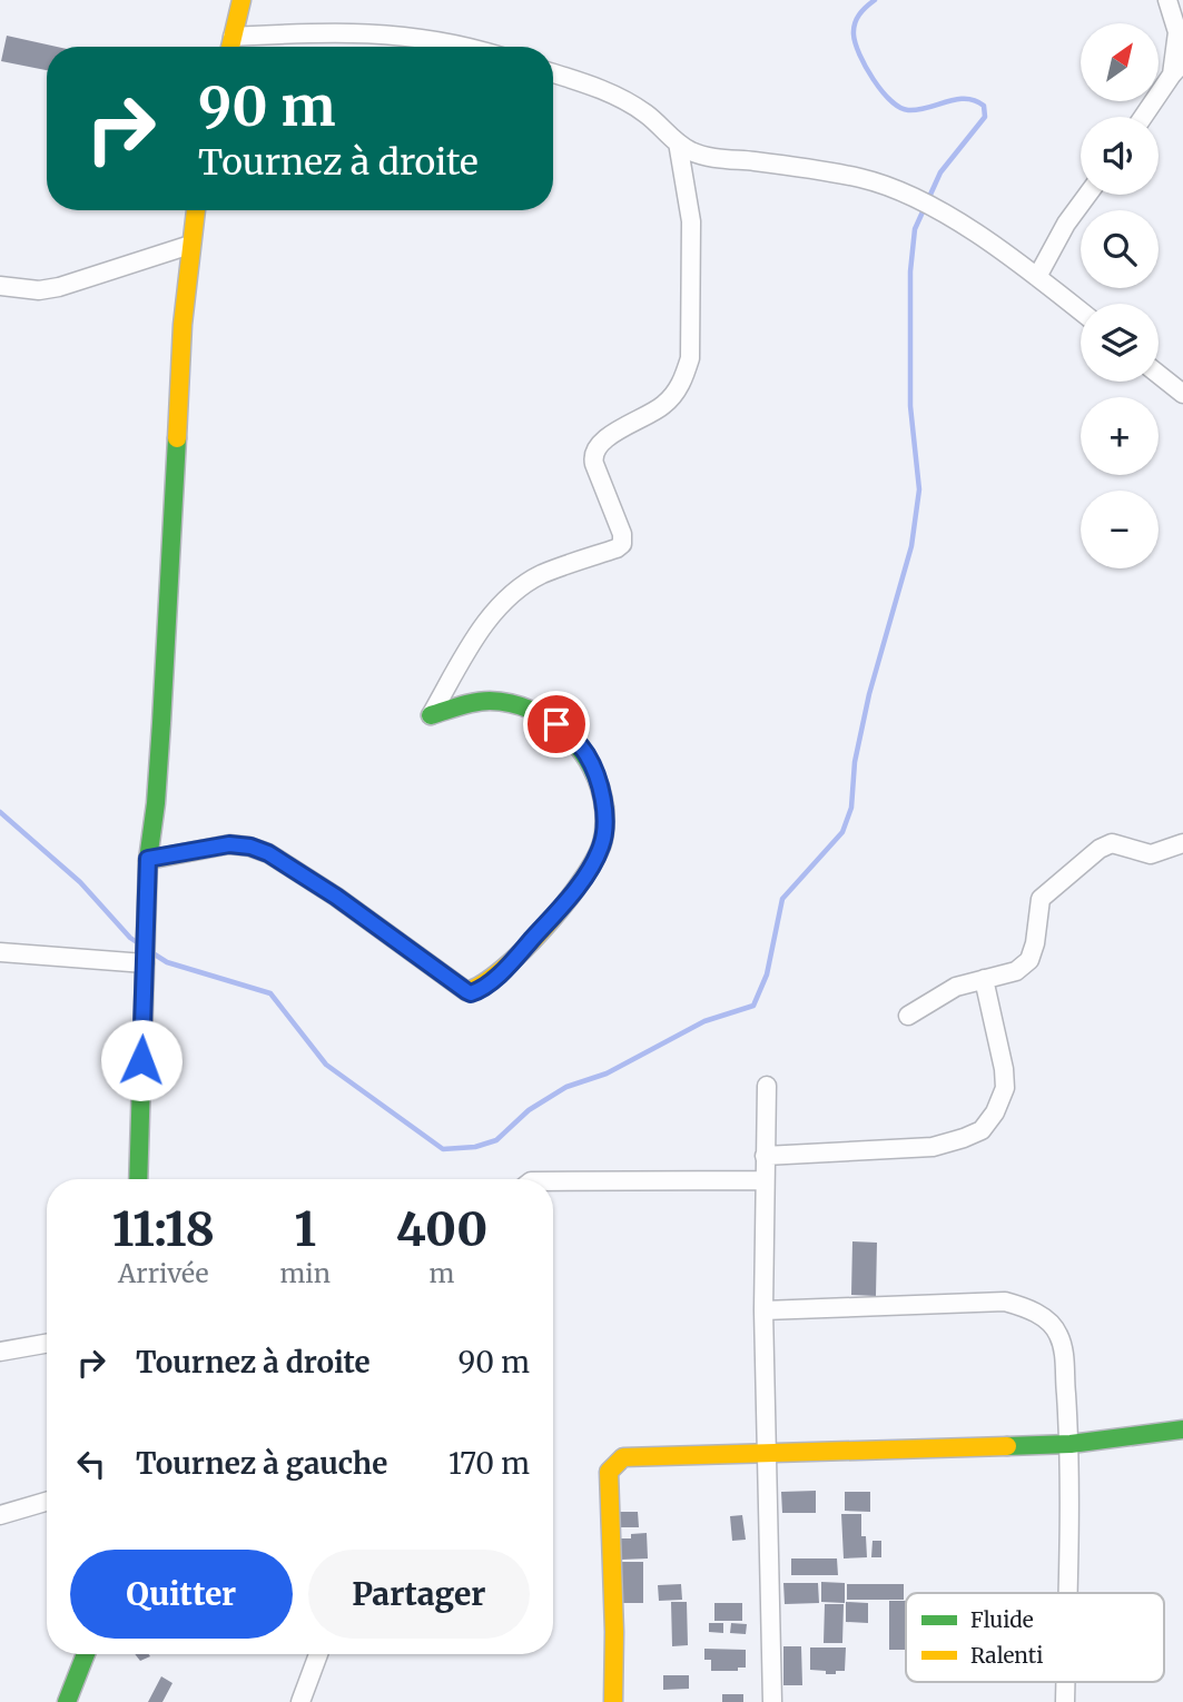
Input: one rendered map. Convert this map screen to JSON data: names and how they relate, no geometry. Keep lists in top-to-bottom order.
{
  "legend": ["Fluide", "Ralenti"],
  "north": "top right",
  "page": {
    "map_buttons": ["+", "−"],
    "turn": ["90 m", "Tournez à droite"],
    "eta": [
      "11:18",
      "Arrivée",
      "1",
      "min",
      "400",
      "m"
    ],
    "list": [
      {
        "name": "Tournez à droite",
        "value": "90 m"
      },
      {
        "name": "Tournez à gauche",
        "value": "170 m"
      }
    ],
    "buttons": ["Quitter", "Partager"]
  }
}
